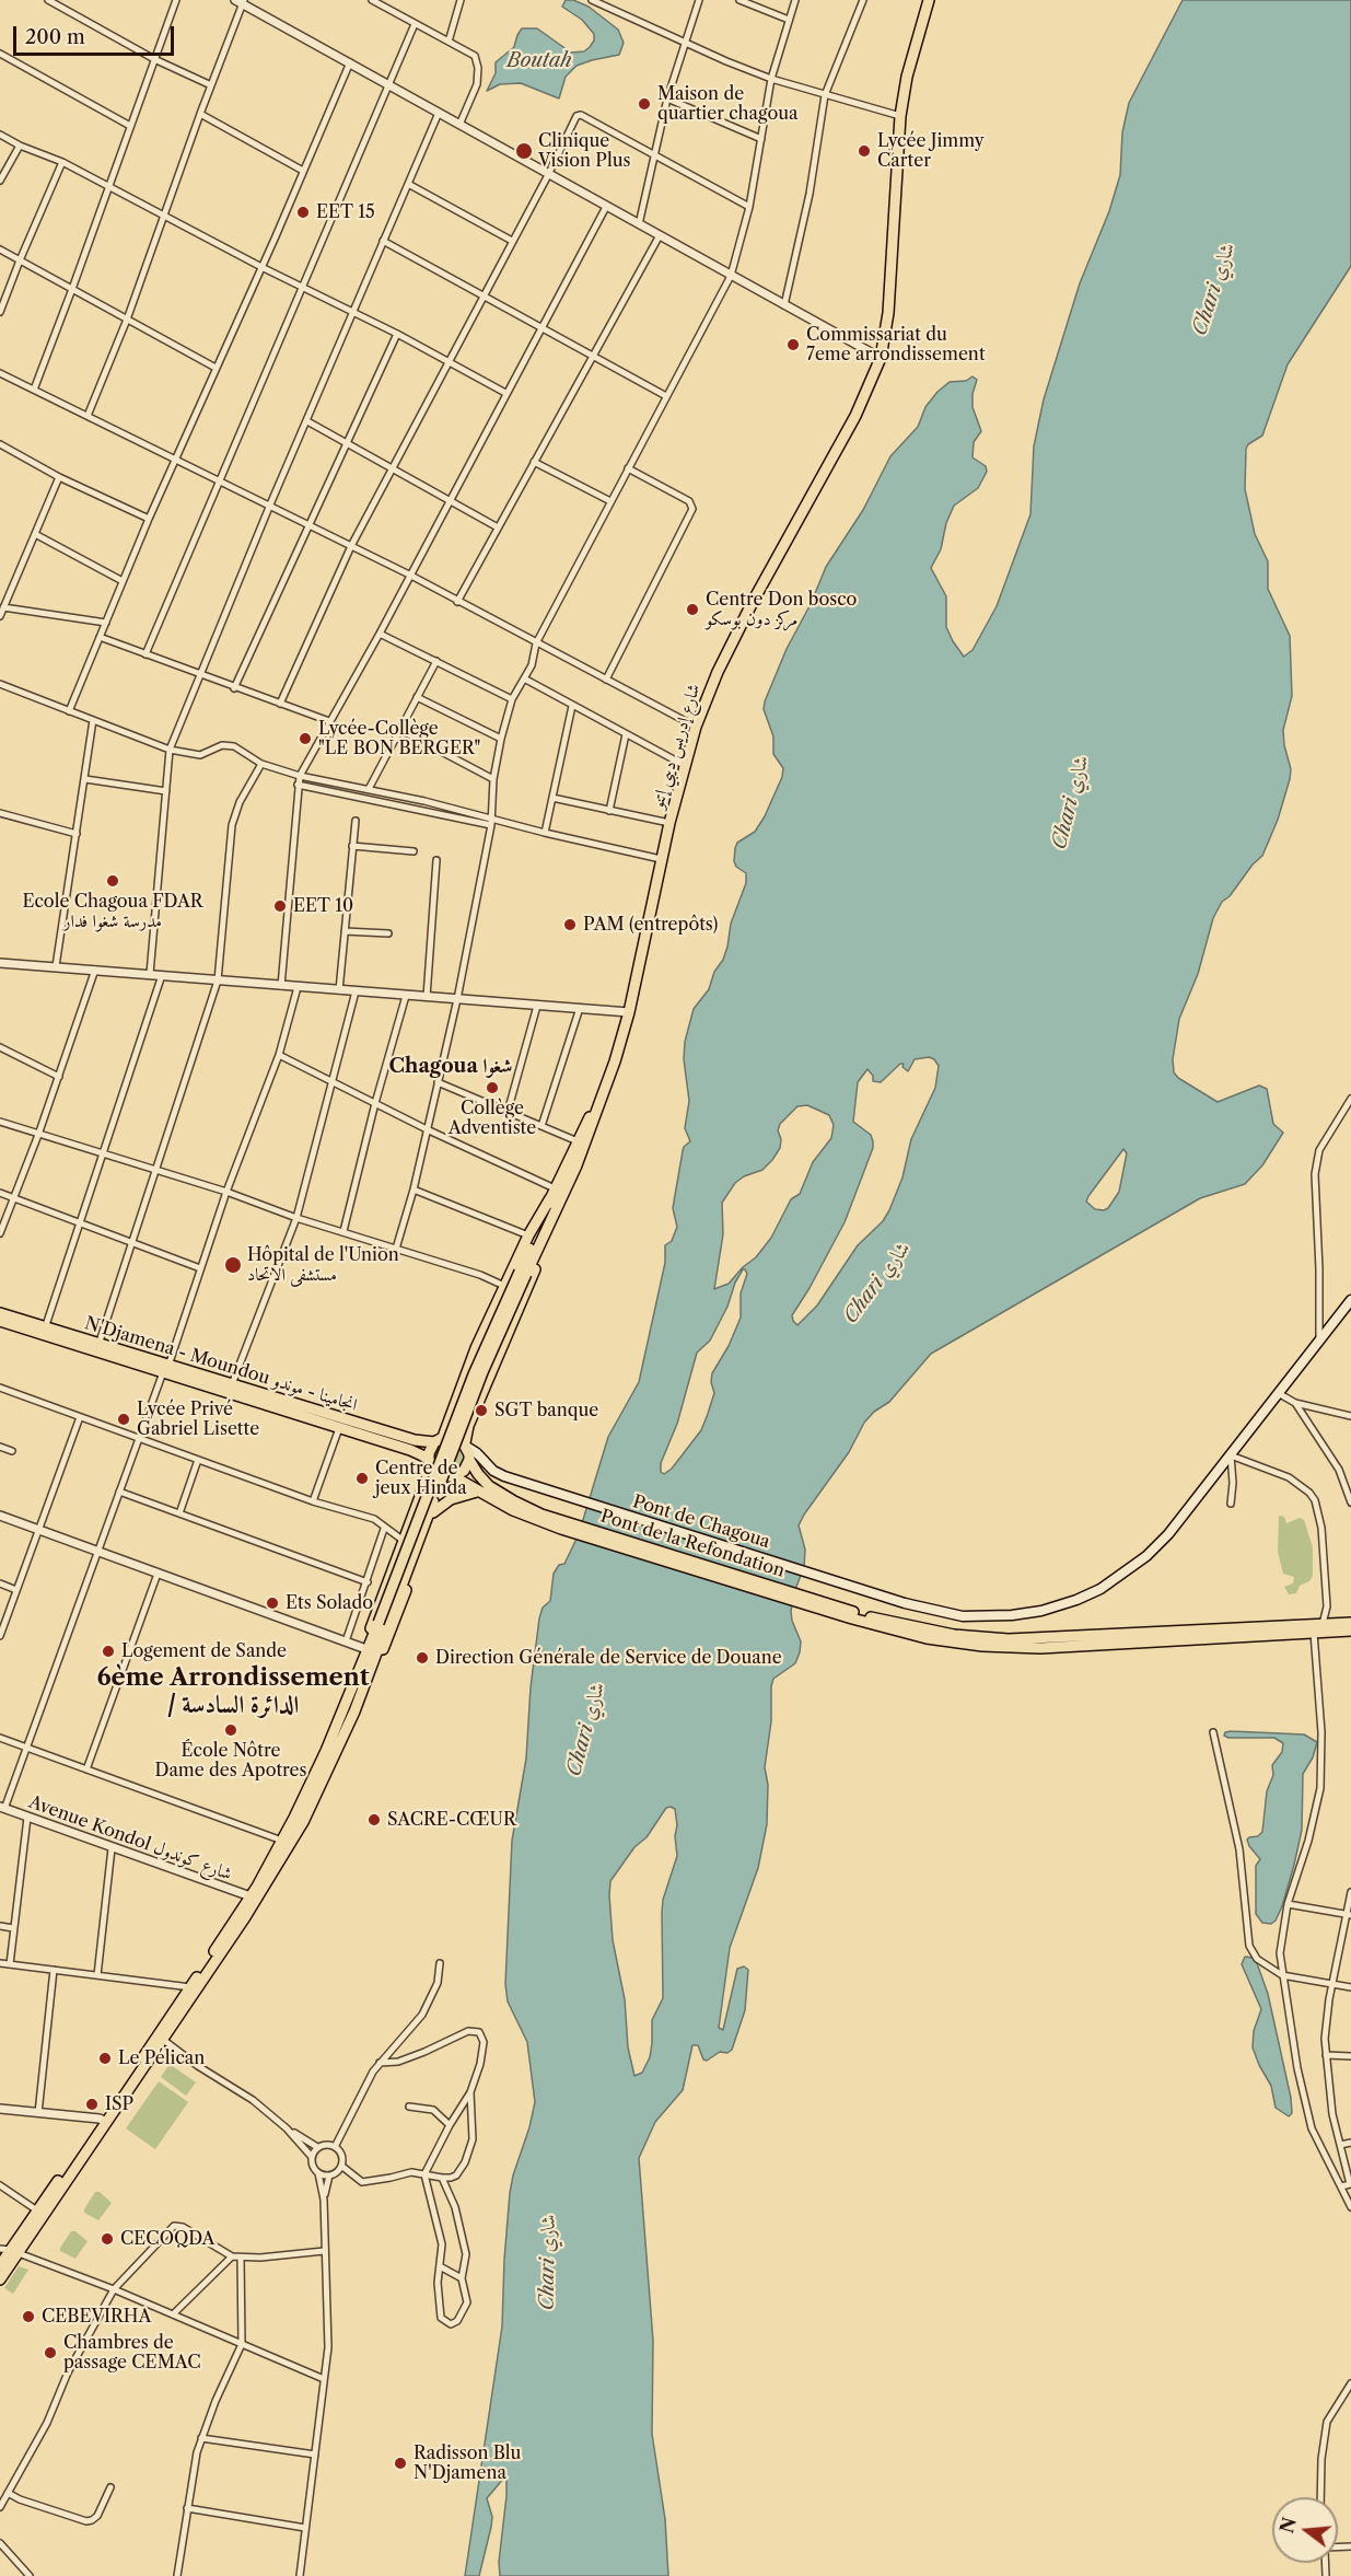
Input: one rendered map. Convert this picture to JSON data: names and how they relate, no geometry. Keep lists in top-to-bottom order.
{
  "streets": {
    "main road": [
      "شارع إدريس ديبي إتنو",
      "N'Djamena - Moundou انجامينا - موندو",
      "Pont de Chagoua",
      "Pont de la Refondation"
    ],
    "street": ["Avenue Kondol شارع كوندول"]
  },
  "crossings": [
    ["N'Djamena - Moundou انجامينا - موندو", "Pont de Chagoua"]
  ],
  "districts": ["Chagoua شغوا", "6ème Arrondissement / الدائرة السادسة"],
  "water": ["Boutah", "Chari شاري"],
  "places": [
    "Maison de quartier chagoua",
    "Clinique Vision Plus",
    "Lycée Jimmy Carter",
    "EET 15",
    "Commissariat du 7eme arrondissement",
    "Centre Don bosco مركز دون بوسكو",
    "Lycée-Collège \"LE BON BERGER\"",
    "Ecole Chagoua FDAR مدرسة شغوا فدار",
    "EET 10",
    "PAM (entrepôts)",
    "Collège Adventiste",
    "Hôpital de l'Union مستشفى الاتحاد",
    "SGT banque",
    "Lycée Privé Gabriel Lisette",
    "Centre de jeux Hinda",
    "Ets Solado",
    "Logement de Sande",
    "Direction Générale de Service de Douane",
    "École Nôtre Dame des Apotres",
    "SACRE-CŒUR",
    "Le Pélican",
    "ISP",
    "CECOQDA",
    "CEBEVIRHA",
    "Chambres de passage CEMAC",
    "Radisson Blu N'Djamena"
  ],
  "scale_bar": "200 m",
  "north": "left"
}
